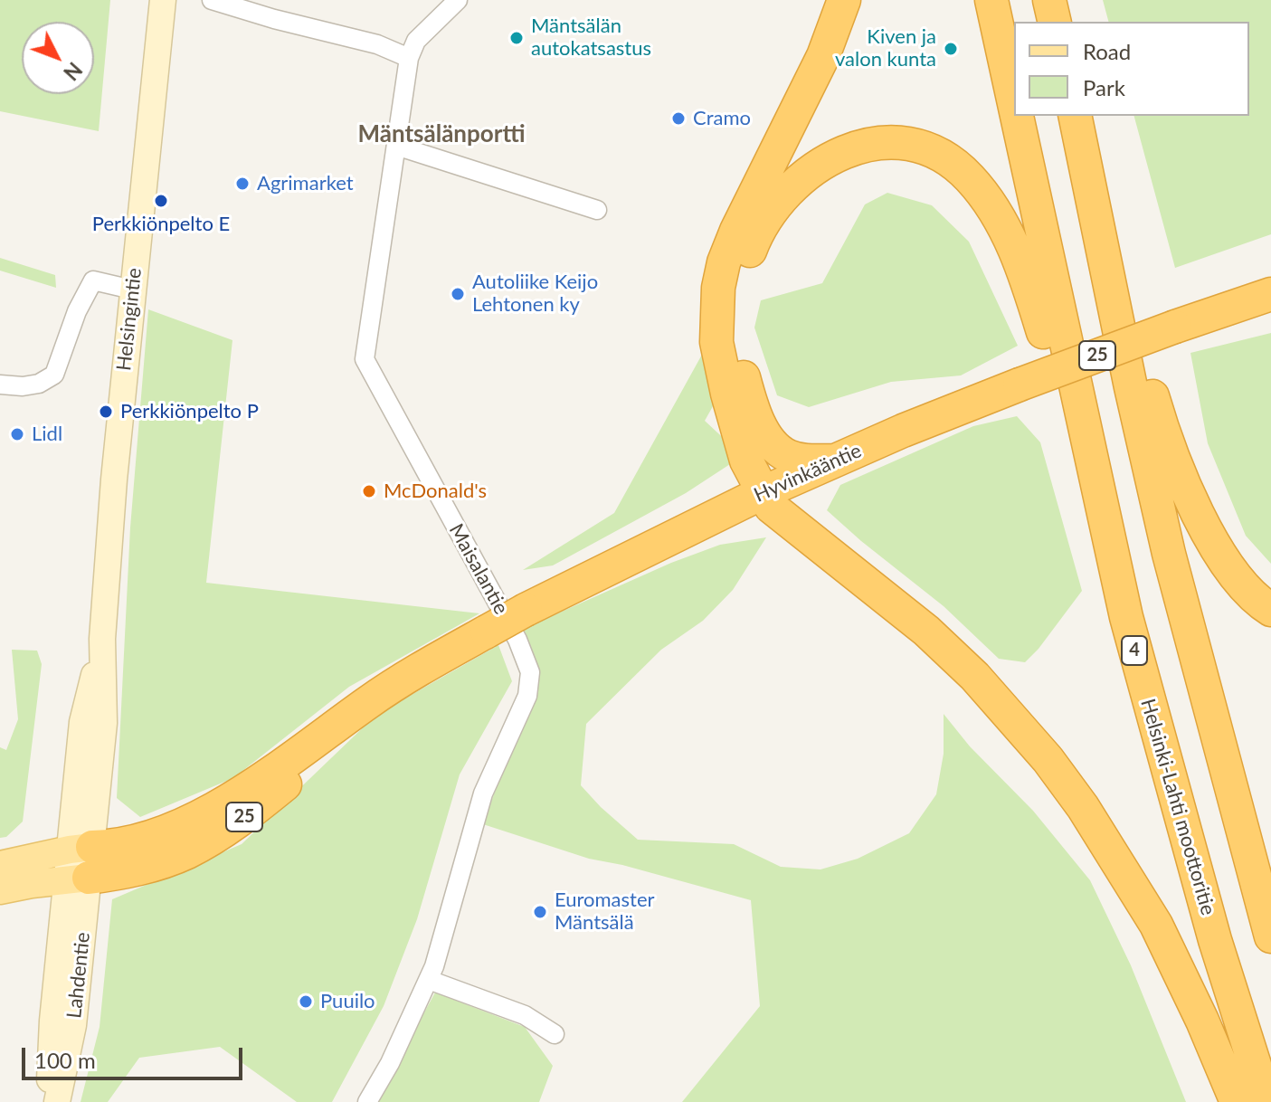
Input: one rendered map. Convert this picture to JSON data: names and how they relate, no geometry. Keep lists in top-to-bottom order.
{
  "streets": {
    "highway": [
      "25",
      "Hyvinkääntie",
      "4",
      "Helsinki-Lahti moottoritie"
    ],
    "main road": ["Helsingintie", "Lahdentie"],
    "street": ["Maisalantie"]
  },
  "crossings": [
    ["Helsingintie", "Hyvinkääntie"],
    ["Helsingintie", "Lahdentie"],
    ["Hyvinkääntie", "Lahdentie"]
  ],
  "districts": ["Mäntsälänportti"],
  "places": [
    "Mäntsälän autokatsastus",
    "Kiven ja valon kunta",
    "Cramo",
    "Agrimarket",
    "Perkkiönpelto E",
    "Autoliike Keijo Lehtonen ky",
    "Perkkiönpelto P",
    "Lidl",
    "McDonald's",
    "Euromaster Mäntsälä",
    "Puuilo"
  ],
  "legend": ["Road", "Park"],
  "scale_bar": "100 m",
  "north": "bottom right"
}
